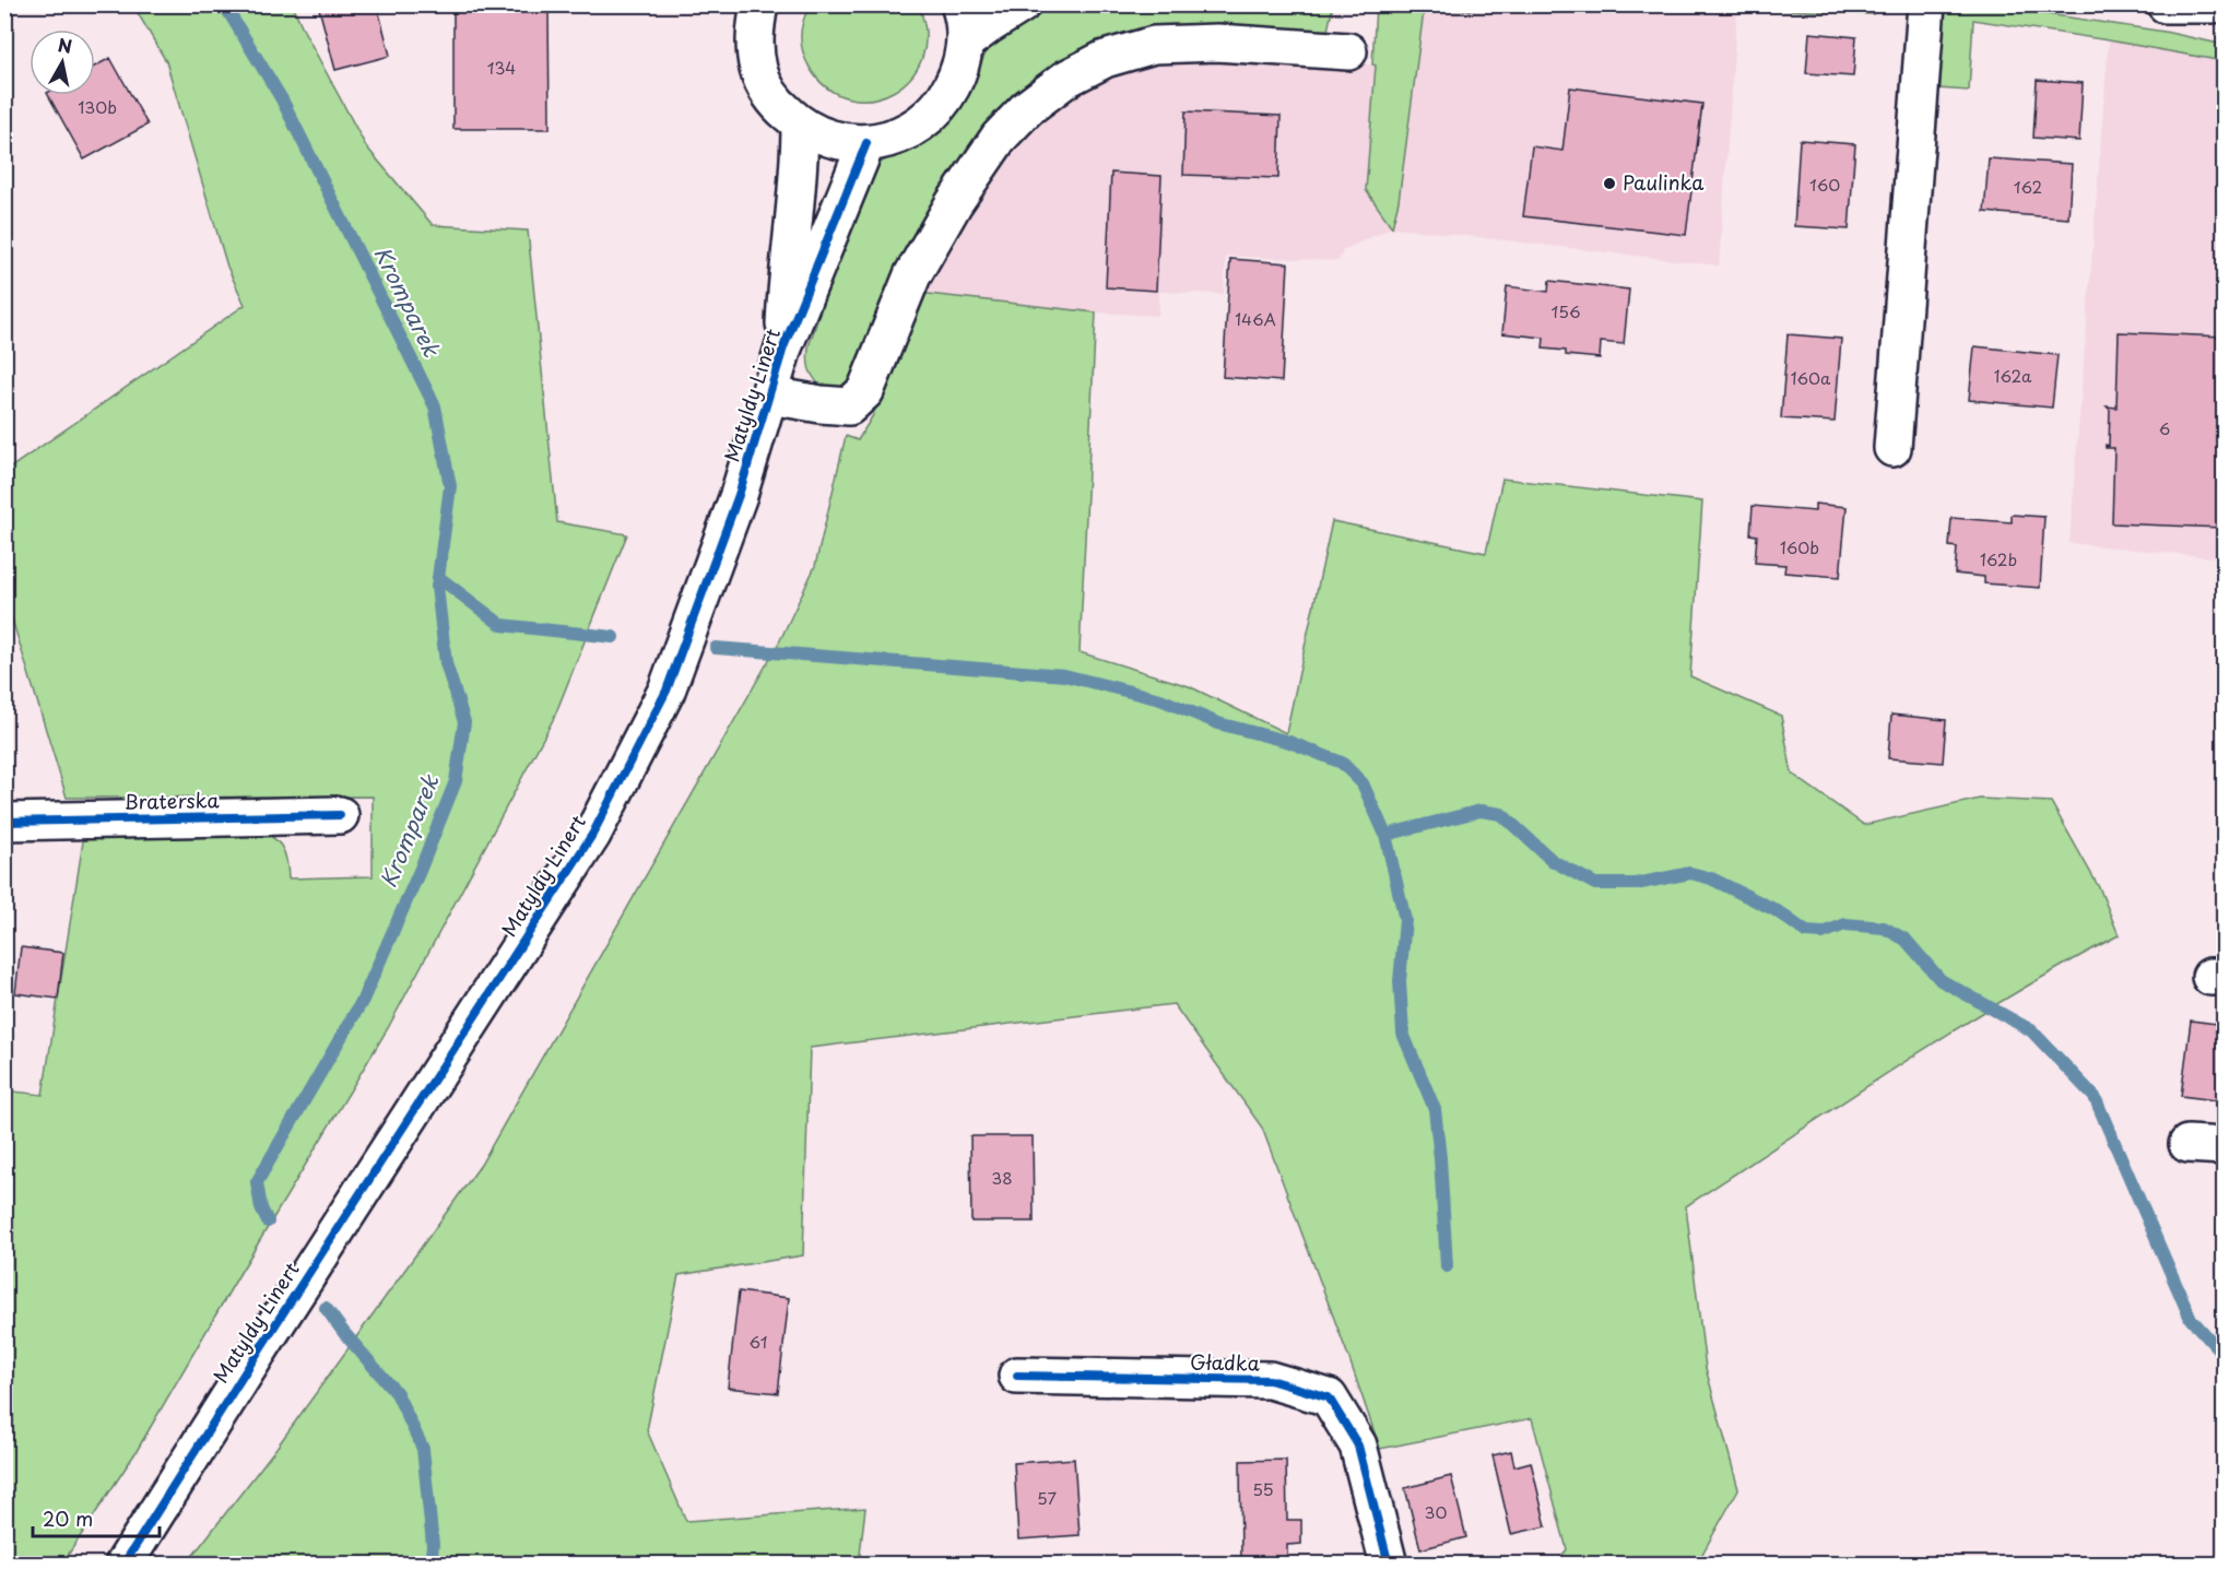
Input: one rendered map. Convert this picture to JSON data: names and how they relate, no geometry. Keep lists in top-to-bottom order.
{
  "streets": {
    "street": ["Matyldy Linert", "Braterska", "Gładka"]
  },
  "water": ["Kromparek"],
  "places": ["Paulinka"],
  "house_numbers": [
    "134",
    "130b",
    "160",
    "162",
    "156",
    "146A",
    "162a",
    "160a",
    "6",
    "160b",
    "162b",
    "38",
    "61",
    "55",
    "57",
    "30"
  ],
  "scale_bar": "20 m",
  "north": "top"
}
